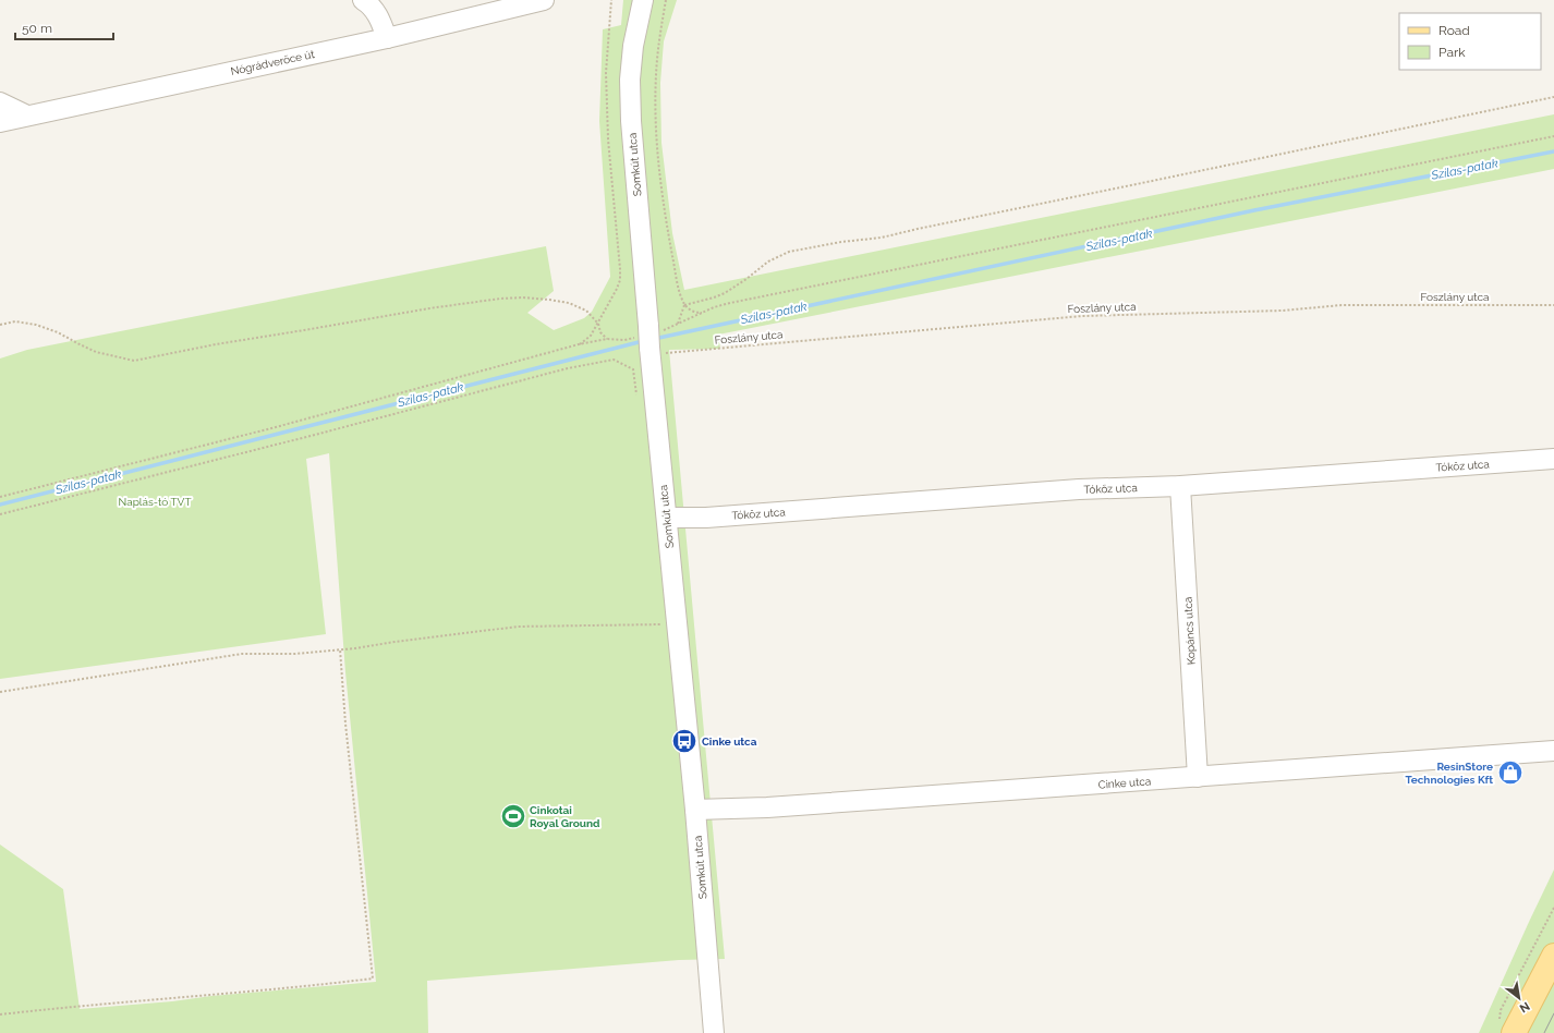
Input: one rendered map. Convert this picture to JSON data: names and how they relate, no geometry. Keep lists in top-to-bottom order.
{
  "streets": {
    "street": [
      "Nógrádverőce út",
      "Somkút utca",
      "Tóköz utca",
      "Kopáncs utca",
      "Cinke utca"
    ],
    "path": ["Foszlány utca"]
  },
  "crossings": [
    ["Somkút utca", "Foszlány utca"],
    ["Somkút utca", "Tóköz utca"],
    ["Somkút utca", "Cinke utca"],
    ["Tóköz utca", "Kopáncs utca"],
    ["Kopáncs utca", "Cinke utca"]
  ],
  "water": ["Szilas-patak"],
  "parks": ["Naplás-tó TVT"],
  "places": {
    "bus stop": ["Cinke utca"],
    "shop": ["ResinStore Technologies Kft"],
    "sports": ["Cinkotai Royal Ground"]
  },
  "legend": ["Road", "Park"],
  "scale_bar": "50 m",
  "north": "bottom right"
}
